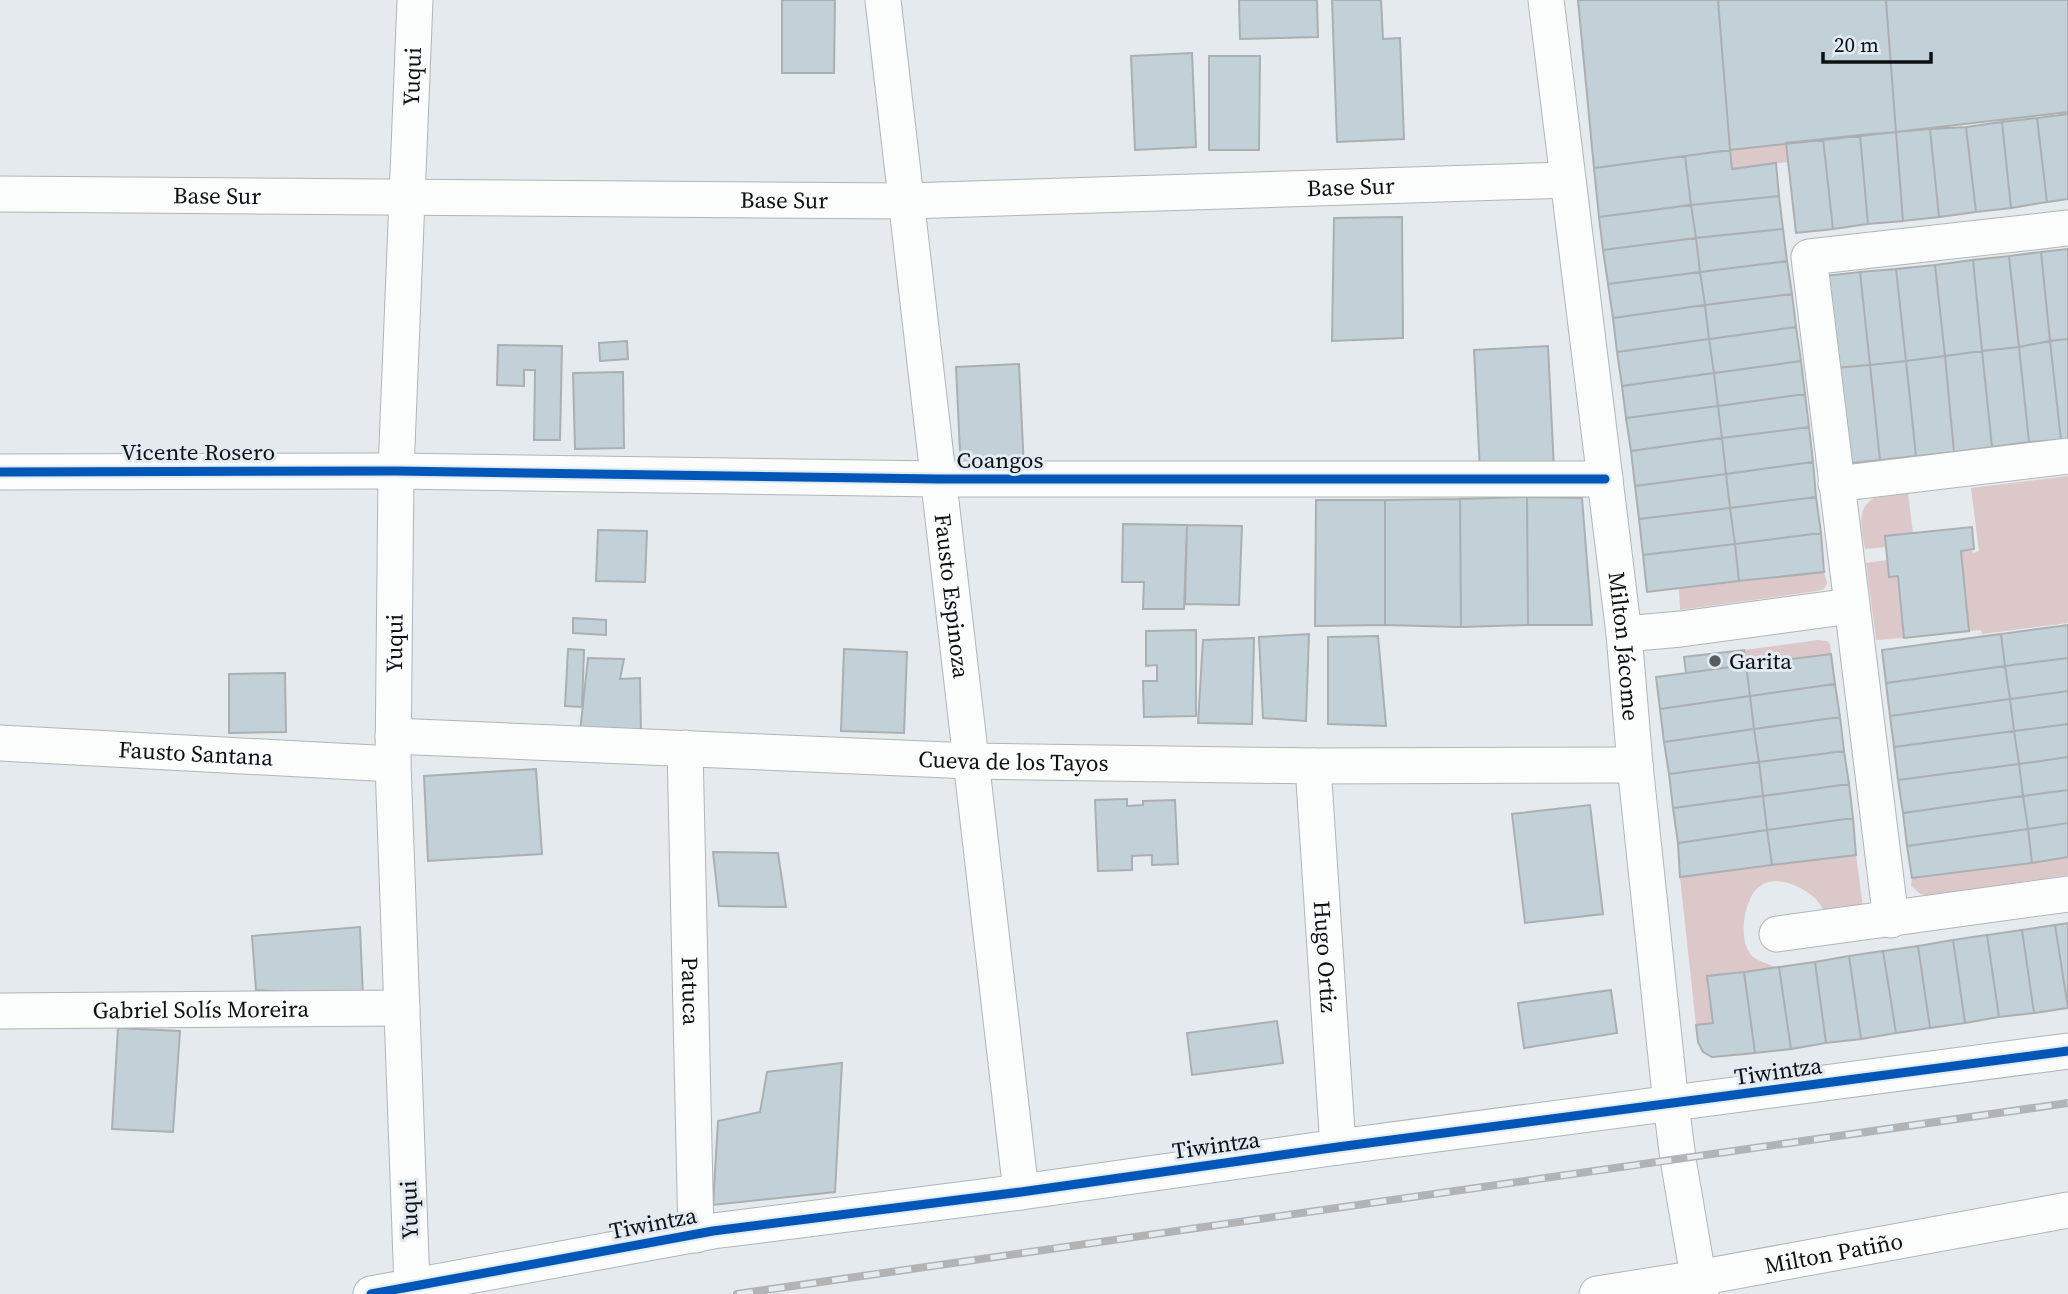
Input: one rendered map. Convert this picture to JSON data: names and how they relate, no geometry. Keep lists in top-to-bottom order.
{
  "streets": {
    "street": [
      "Yuqui",
      "Base Sur",
      "Vicente Rosero",
      "Coangos",
      "Fausto Espinoza",
      "Milton Jácome",
      "Fausto Santana",
      "Cueva de los Tayos",
      "Hugo Ortiz",
      "Patuca",
      "Gabriel Solís Moreira",
      "Tiwintza",
      "Milton Patiño"
    ]
  },
  "crossings": [
    ["Yuqui", "Base Sur"],
    ["Yuqui", "Vicente Rosero"],
    ["Yuqui", "Coangos"],
    ["Yuqui", "Fausto Santana"],
    ["Yuqui", "Cueva de los Tayos"],
    ["Yuqui", "Gabriel Solís Moreira"],
    ["Yuqui", "Tiwintza"],
    ["Base Sur", "Fausto Espinoza"],
    ["Base Sur", "Milton Jácome"],
    ["Vicente Rosero", "Coangos"],
    ["Coangos", "Fausto Espinoza"],
    ["Coangos", "Milton Jácome"],
    ["Fausto Espinoza", "Cueva de los Tayos"],
    ["Fausto Espinoza", "Tiwintza"],
    ["Milton Jácome", "Cueva de los Tayos"],
    ["Milton Jácome", "Tiwintza"],
    ["Milton Jácome", "Milton Patiño"],
    ["Fausto Santana", "Cueva de los Tayos"],
    ["Cueva de los Tayos", "Hugo Ortiz"],
    ["Cueva de los Tayos", "Patuca"],
    ["Hugo Ortiz", "Tiwintza"],
    ["Patuca", "Tiwintza"]
  ],
  "places": ["Garita"],
  "scale_bar": "20 m"
}
